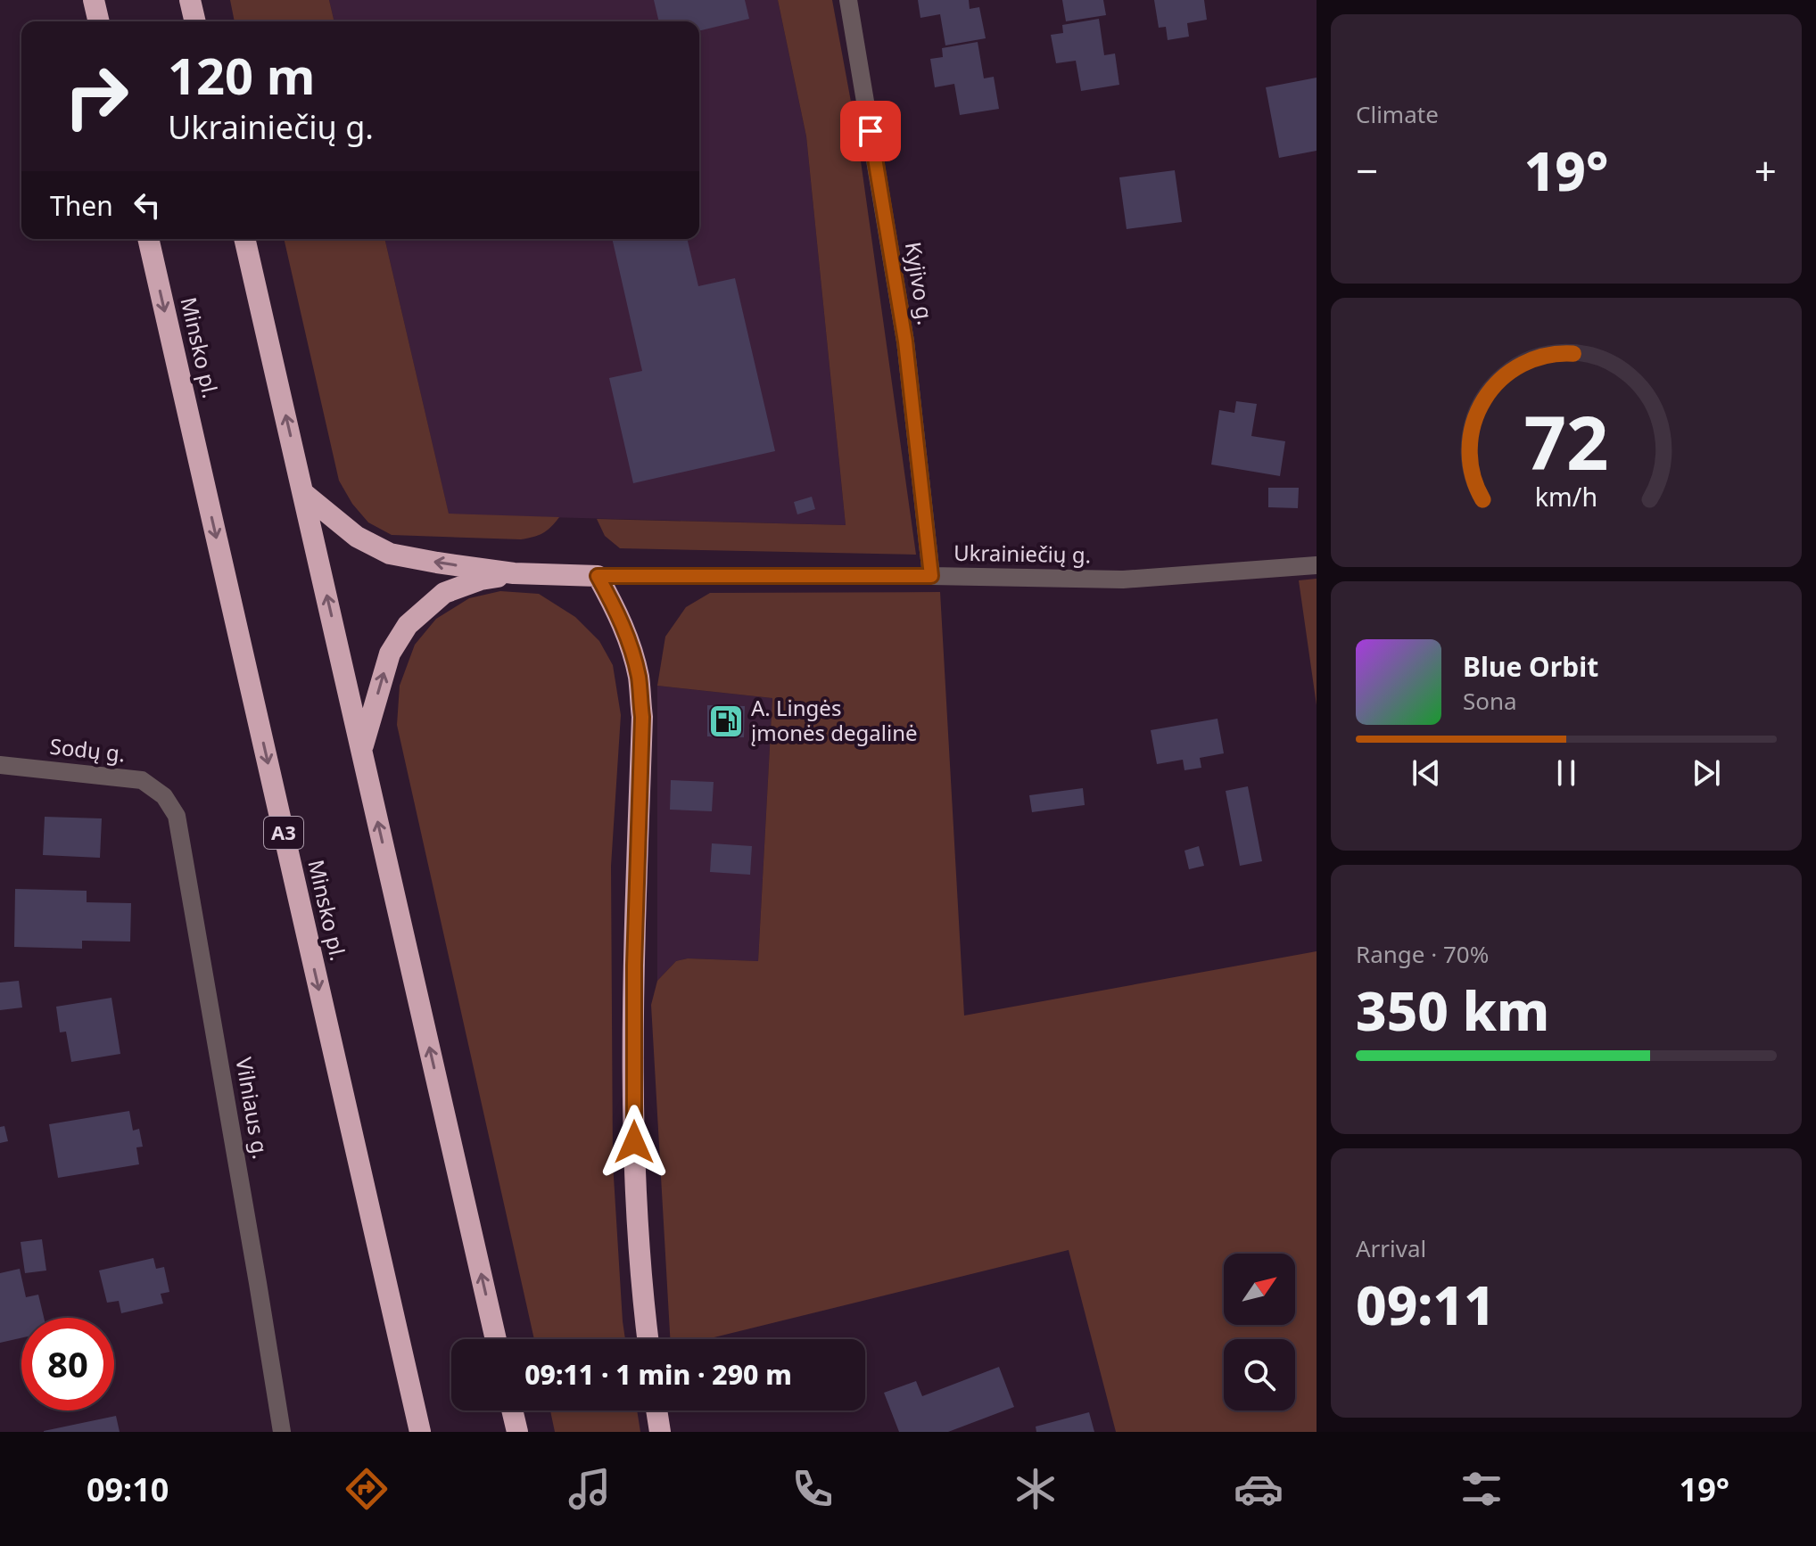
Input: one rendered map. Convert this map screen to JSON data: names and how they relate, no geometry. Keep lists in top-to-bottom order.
{
  "streets": {
    "highway": ["Minsko pl.", "A3"],
    "street": [
      "Kyjivo g.",
      "Ukrainiečių g.",
      "Sodų g.",
      "Vilniaus g."
    ]
  },
  "crossings": [
    ["Kyjivo g.", "Ukrainiečių g."],
    ["Sodų g.", "Vilniaus g."]
  ],
  "places": {
    "fuel station": ["A. Lingės įmonės degalinė"]
  },
  "north": "top right",
  "page": {
    "tile": [
      "Climate",
      ["Range · 70%", "350 km"],
      ["Arrival", "09:11"]
    ],
    "turn": ["120 m", "Ukrainiečių g."],
    "heat": ["−", "19°", "+"],
    "then": "Then",
    "song": ["Blue Orbit", "Sona"],
    "limit": "80",
    "trip": "09:11 · 1 min · 290 m",
    "tabs": ["09:10", "19°"],
    "gauge": ["72", "km/h"]
  }
}
